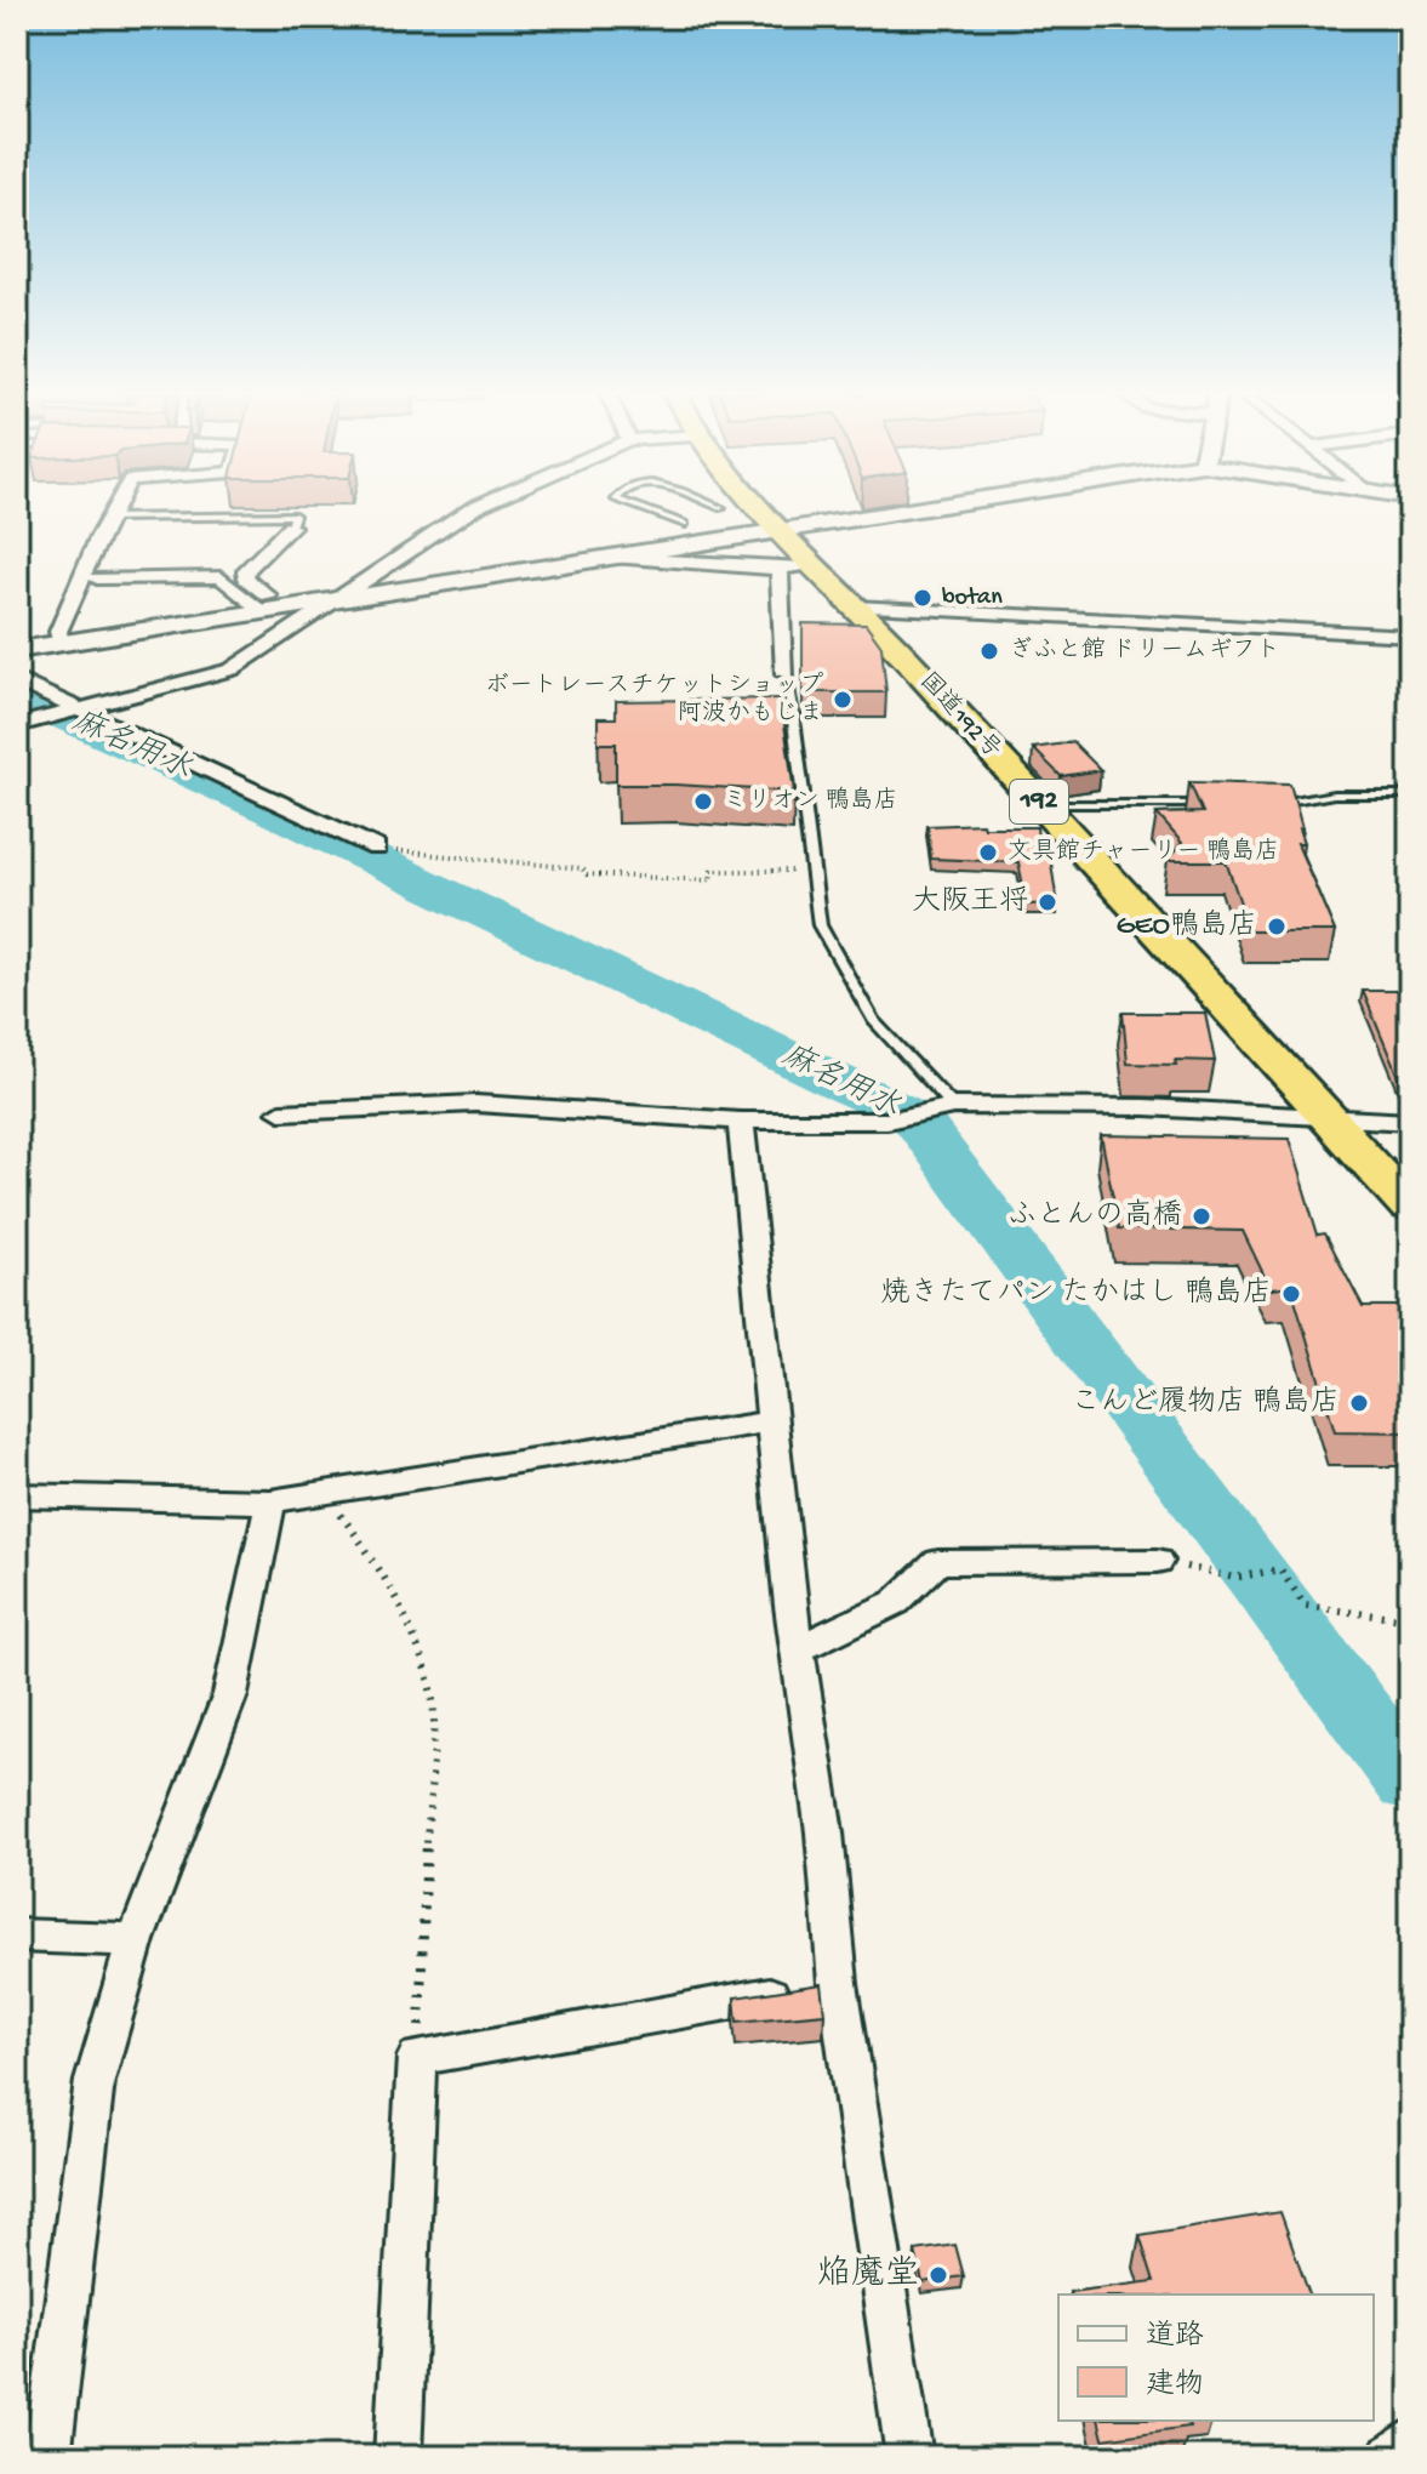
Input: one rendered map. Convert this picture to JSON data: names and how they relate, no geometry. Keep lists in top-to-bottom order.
{
  "streets": {
    "highway": ["国道192号", "192"]
  },
  "water": ["麻名用水"],
  "places": [
    "botan",
    "ぎふと館 ドリームギフト",
    "ボートレースチケットショップ 阿波かもじま",
    "ミリオン 鴨島店",
    "文具館チャーリー 鴨島店",
    "大阪王将",
    "GEO鴨島店",
    "ふとんの高橋",
    "焼きたてパン たかはし 鴨島店",
    "こんど履物店 鴨島店",
    "焔魔堂"
  ],
  "legend": ["道路", "建物"]
}
